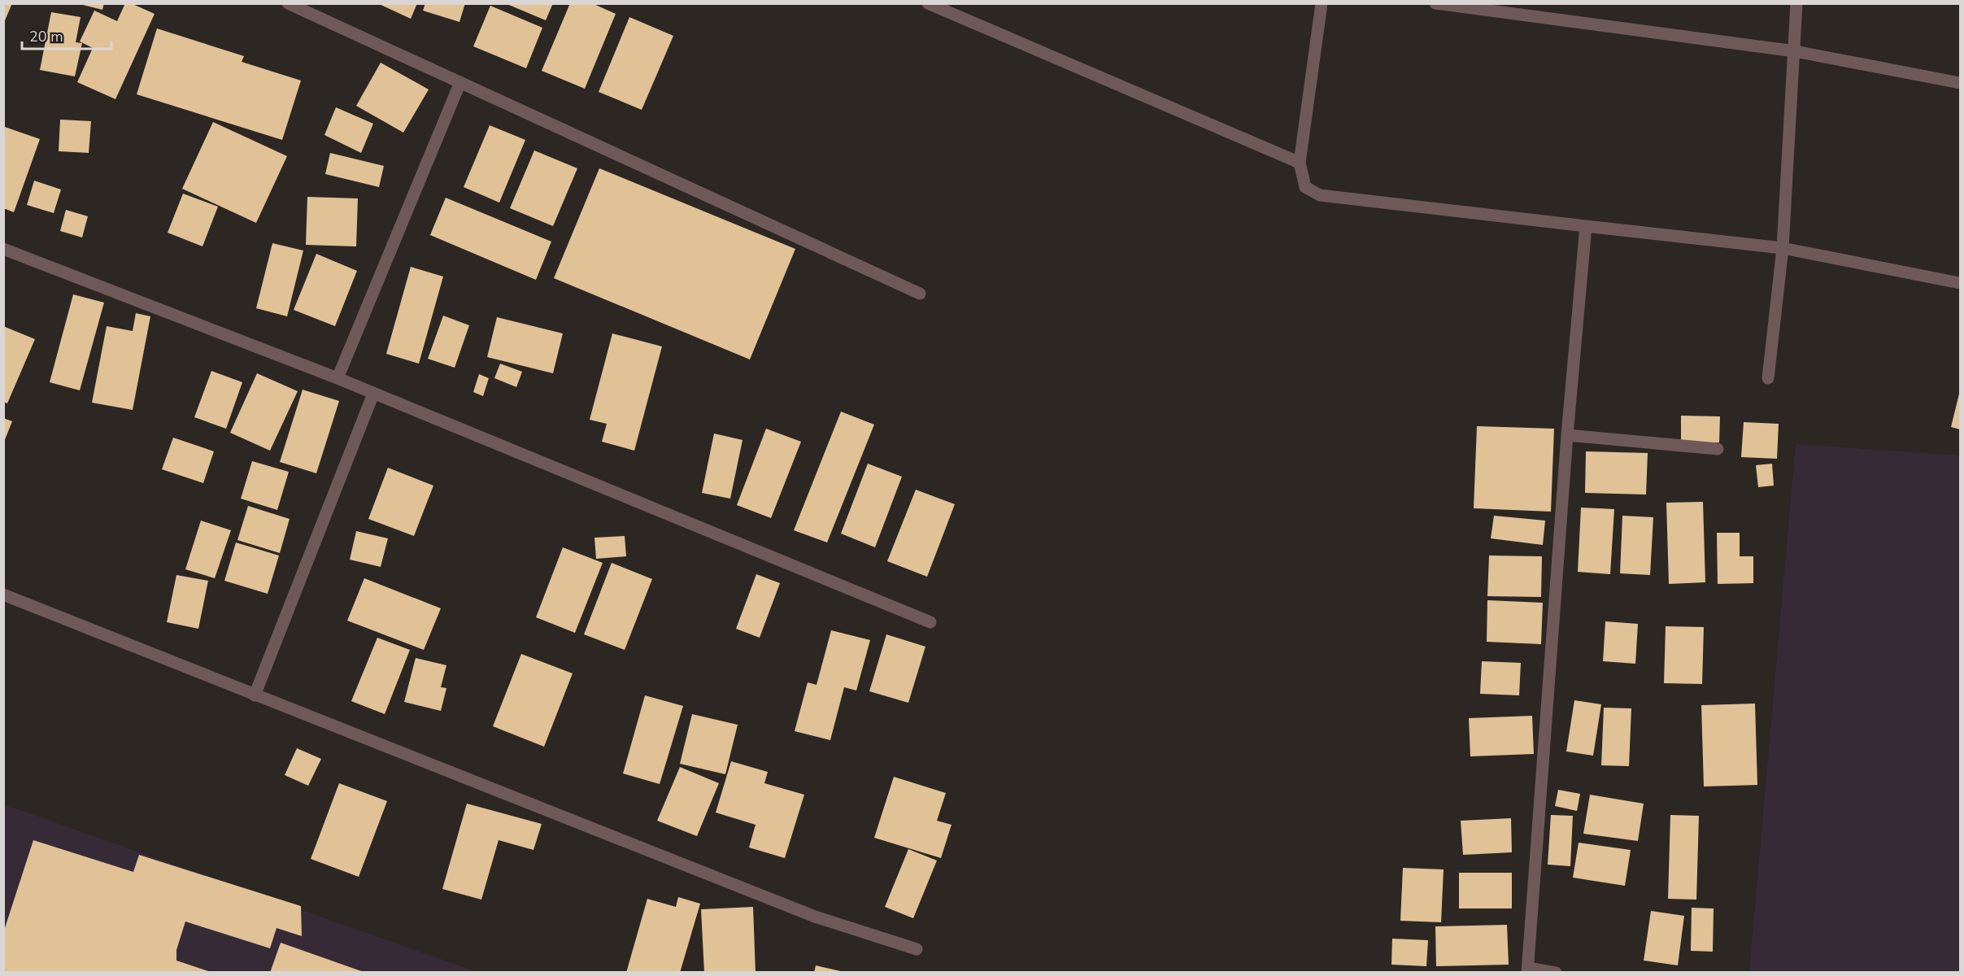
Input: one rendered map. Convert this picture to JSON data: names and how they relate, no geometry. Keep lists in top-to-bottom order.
{
  "scale_bar": "20 m"
}
